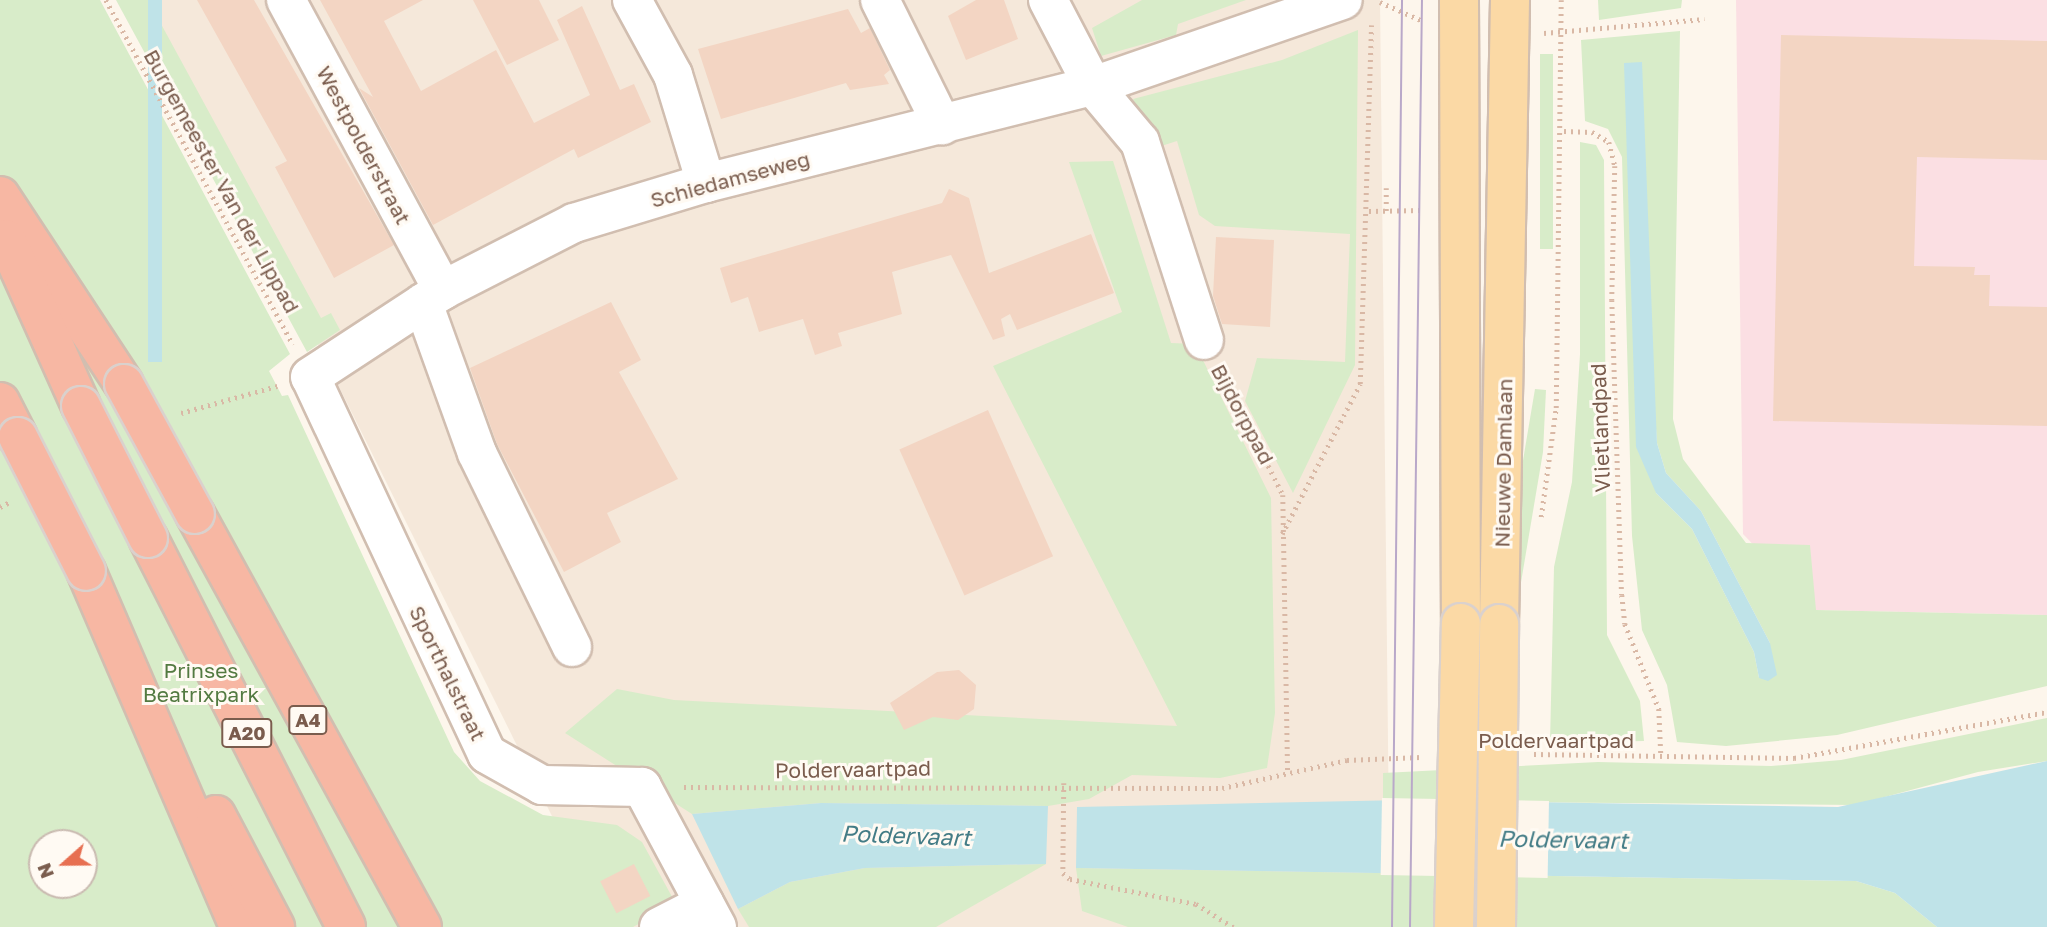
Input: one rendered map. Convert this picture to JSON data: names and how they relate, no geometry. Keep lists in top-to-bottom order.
{
  "streets": {
    "highway": ["A4", "A20"],
    "main road": ["Nieuwe Damlaan"],
    "street": [
      "Westpolderstraat",
      "Schiedamseweg",
      "Bijdorppad",
      "Sporthalstraat"
    ],
    "path": ["Burgemeester Van der Lippad", "Vlietlandpad", "Poldervaartpad"]
  },
  "crossings": [
    ["Westpolderstraat", "Schiedamseweg"],
    ["Schiedamseweg", "Burgemeester Van der Lippad"],
    ["Schiedamseweg", "Bijdorppad"],
    ["Schiedamseweg", "Sporthalstraat"],
    ["Burgemeester Van der Lippad", "Sporthalstraat"],
    ["Bijdorppad", "Poldervaartpad"],
    ["Vlietlandpad", "Nieuwe Damlaan"],
    ["Vlietlandpad", "Poldervaartpad"],
    ["Sporthalstraat", "Poldervaartpad"]
  ],
  "water": ["Poldervaart"],
  "parks": ["Prinses Beatrixpark"],
  "north": "left"
}
